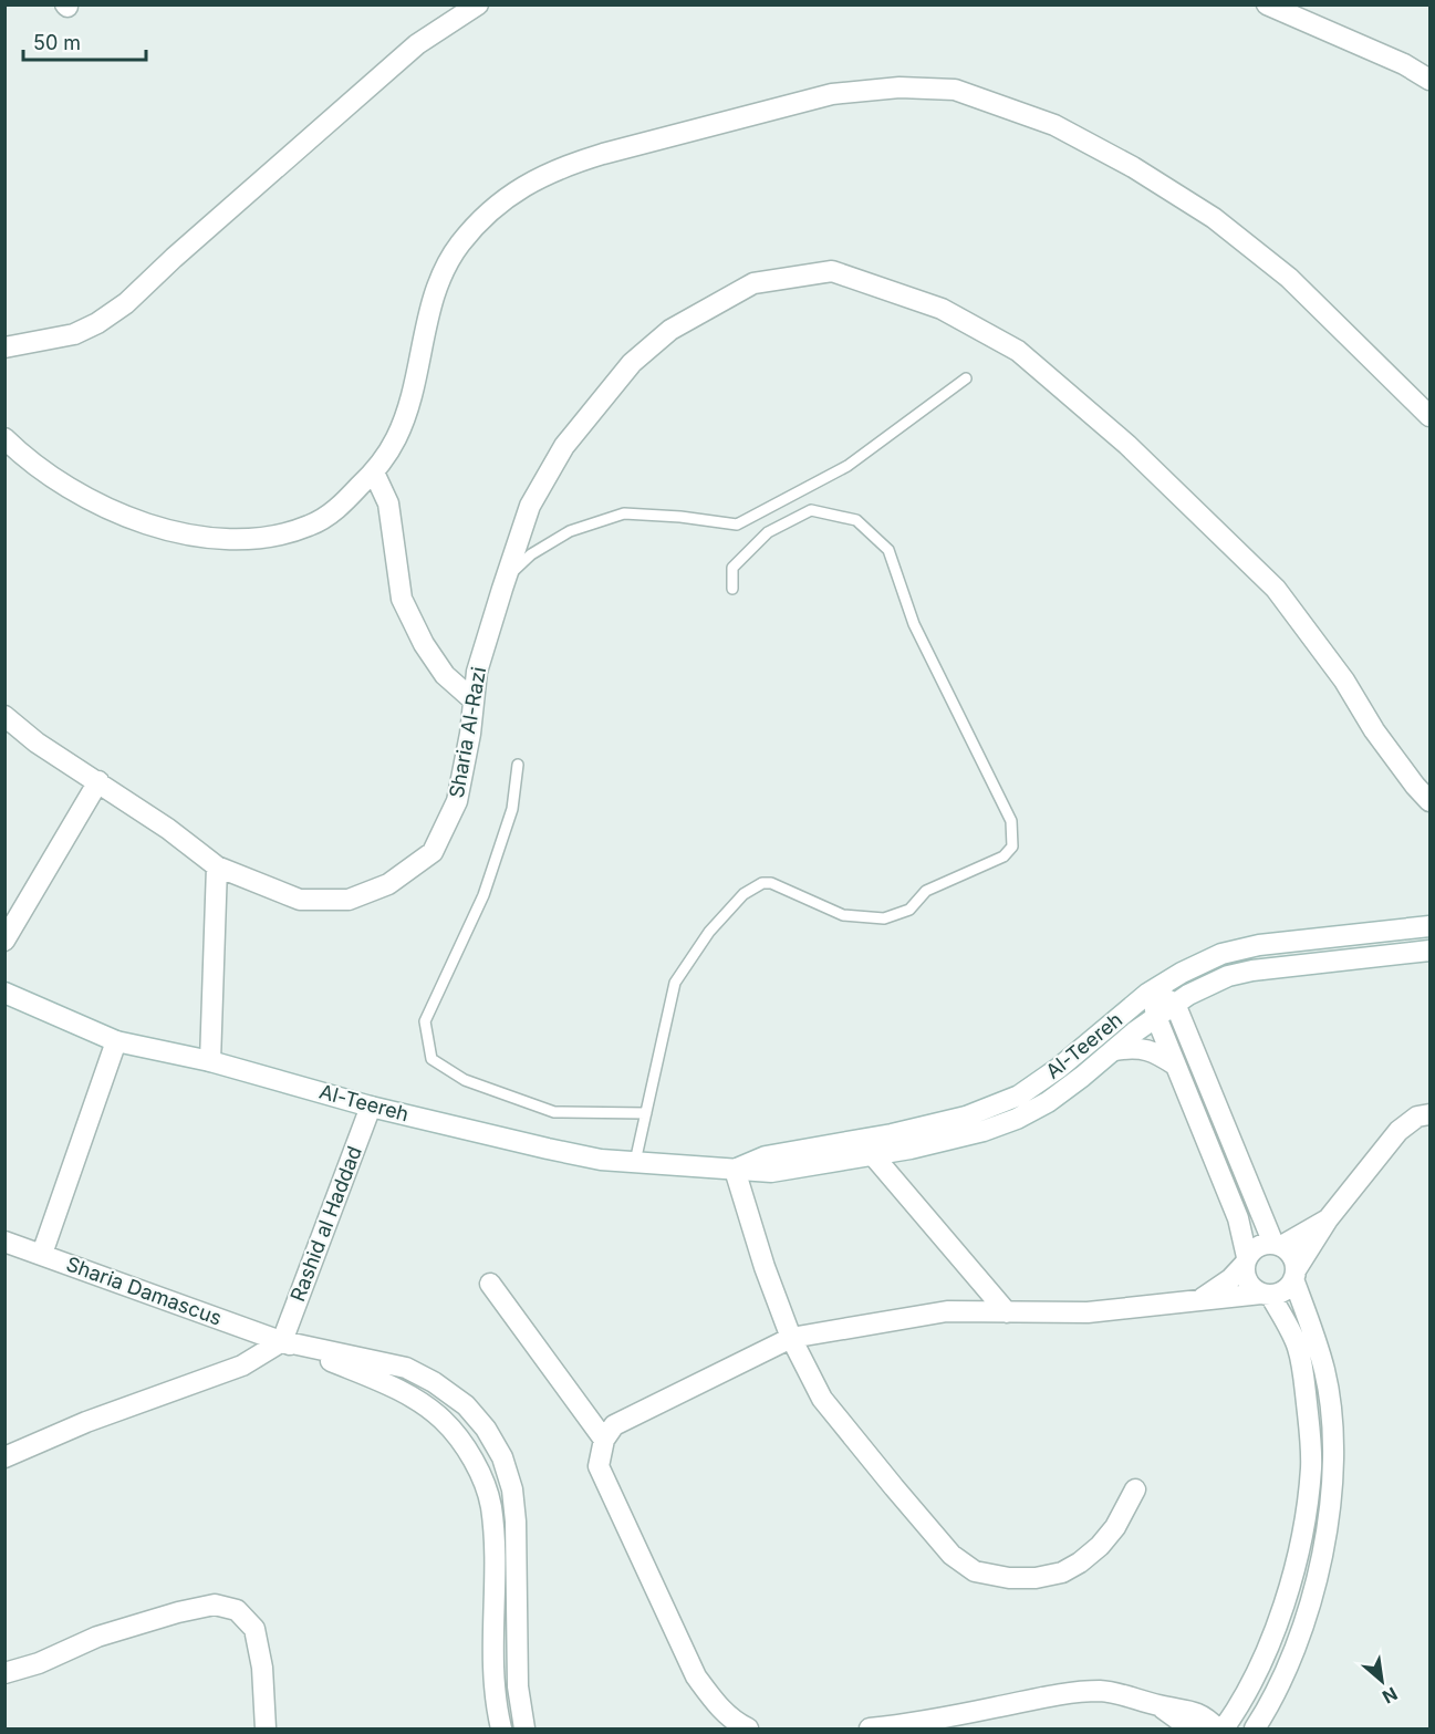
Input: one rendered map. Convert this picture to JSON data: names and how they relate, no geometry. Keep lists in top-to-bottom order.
{
  "streets": {
    "street": [
      "Sharia Al-Razi",
      "Al-Teereh",
      "Rashid al Haddad",
      "Sharia Damascus"
    ]
  },
  "crossings": [
    ["Al-Teereh", "Rashid al Haddad"],
    ["Rashid al Haddad", "Sharia Damascus"]
  ],
  "scale_bar": "50 m",
  "north": "bottom right"
}
